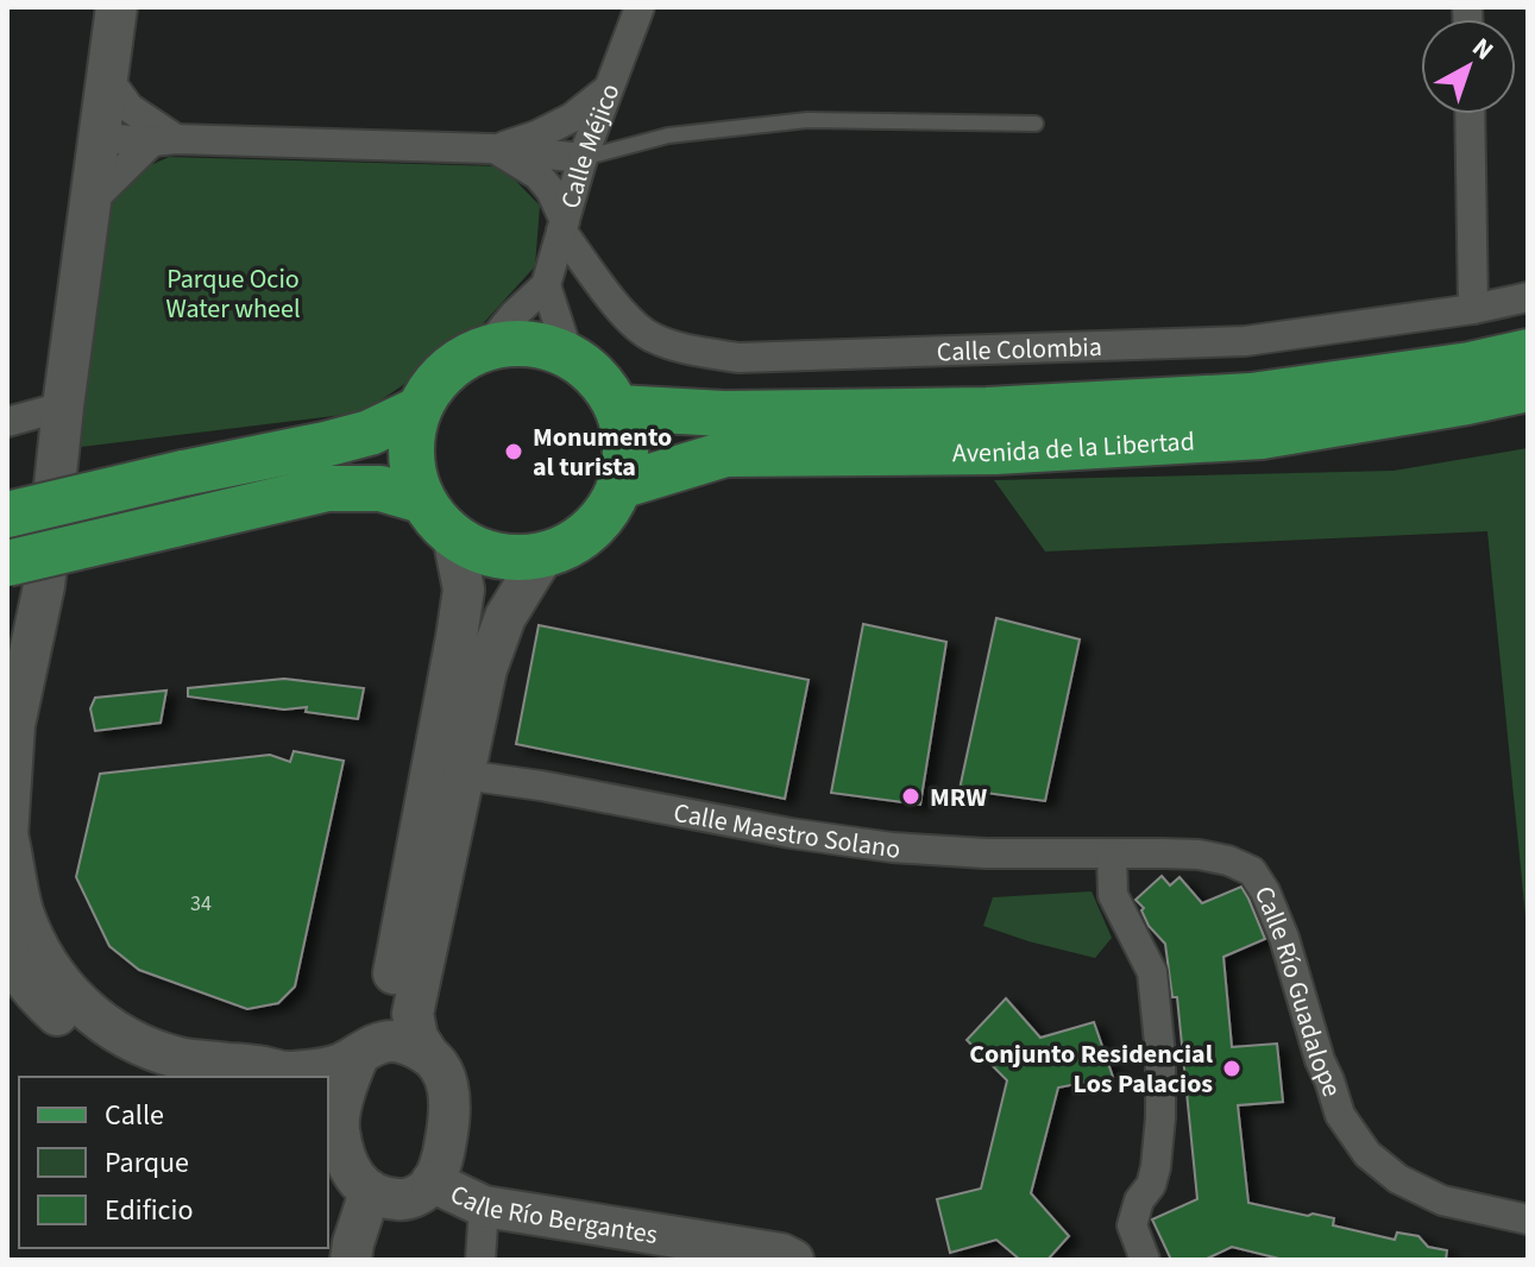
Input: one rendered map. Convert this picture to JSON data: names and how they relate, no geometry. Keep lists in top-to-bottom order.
{
  "streets": {
    "main road": ["Avenida de la Libertad", "Calle Río Bergantes"],
    "street": [
      "Calle Méjico",
      "Calle Colombia",
      "Calle Maestro Solano",
      "Calle Río Guadalope"
    ]
  },
  "crossings": [
    ["Calle Méjico", "Calle Colombia"],
    ["Calle Maestro Solano", "Calle Río Guadalope"]
  ],
  "parks": ["Parque Ocio Water wheel"],
  "places": ["Monumento al turista", "MRW", "Conjunto Residencial Los Palacios"],
  "house_numbers": ["34"],
  "legend": ["Calle", "Parque", "Edificio"],
  "north": "top right"
}
